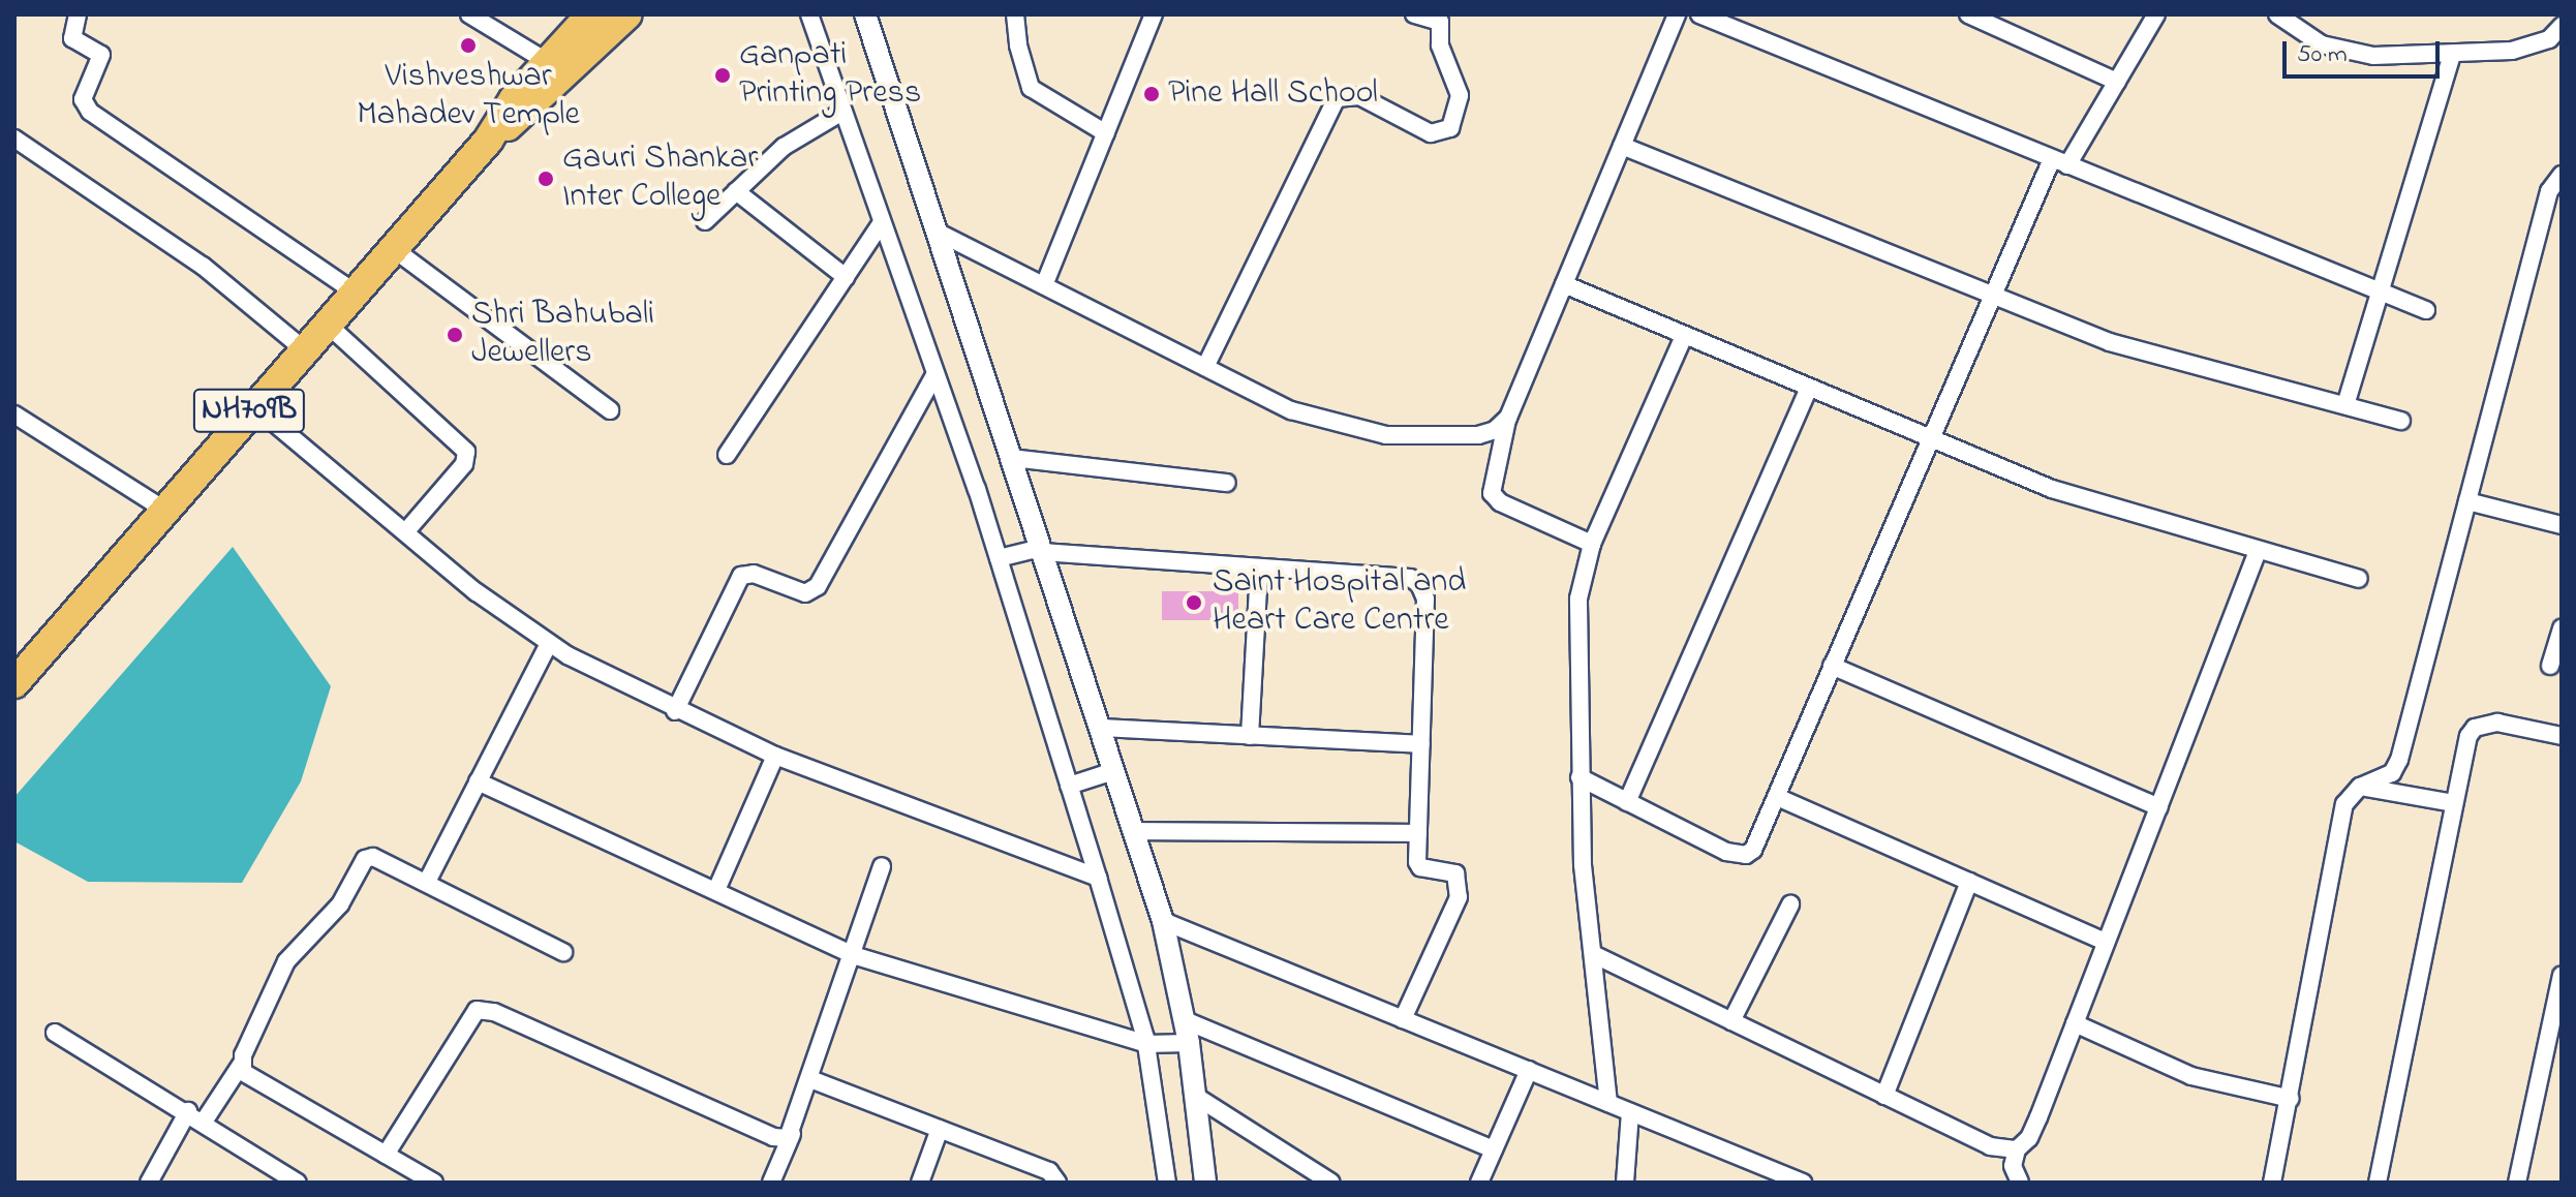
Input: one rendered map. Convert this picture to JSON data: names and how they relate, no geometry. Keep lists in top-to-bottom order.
{
  "streets": {
    "highway": ["NH709B"]
  },
  "places": [
    "Vishveshwar Mahadev Temple",
    "Ganpati Printing Press",
    "Pine Hall School",
    "Gauri Shankar Inter College",
    "Shri Bahubali Jewellers",
    "Saint Hospital and Heart Care Centre"
  ],
  "scale_bar": "50 m"
}
